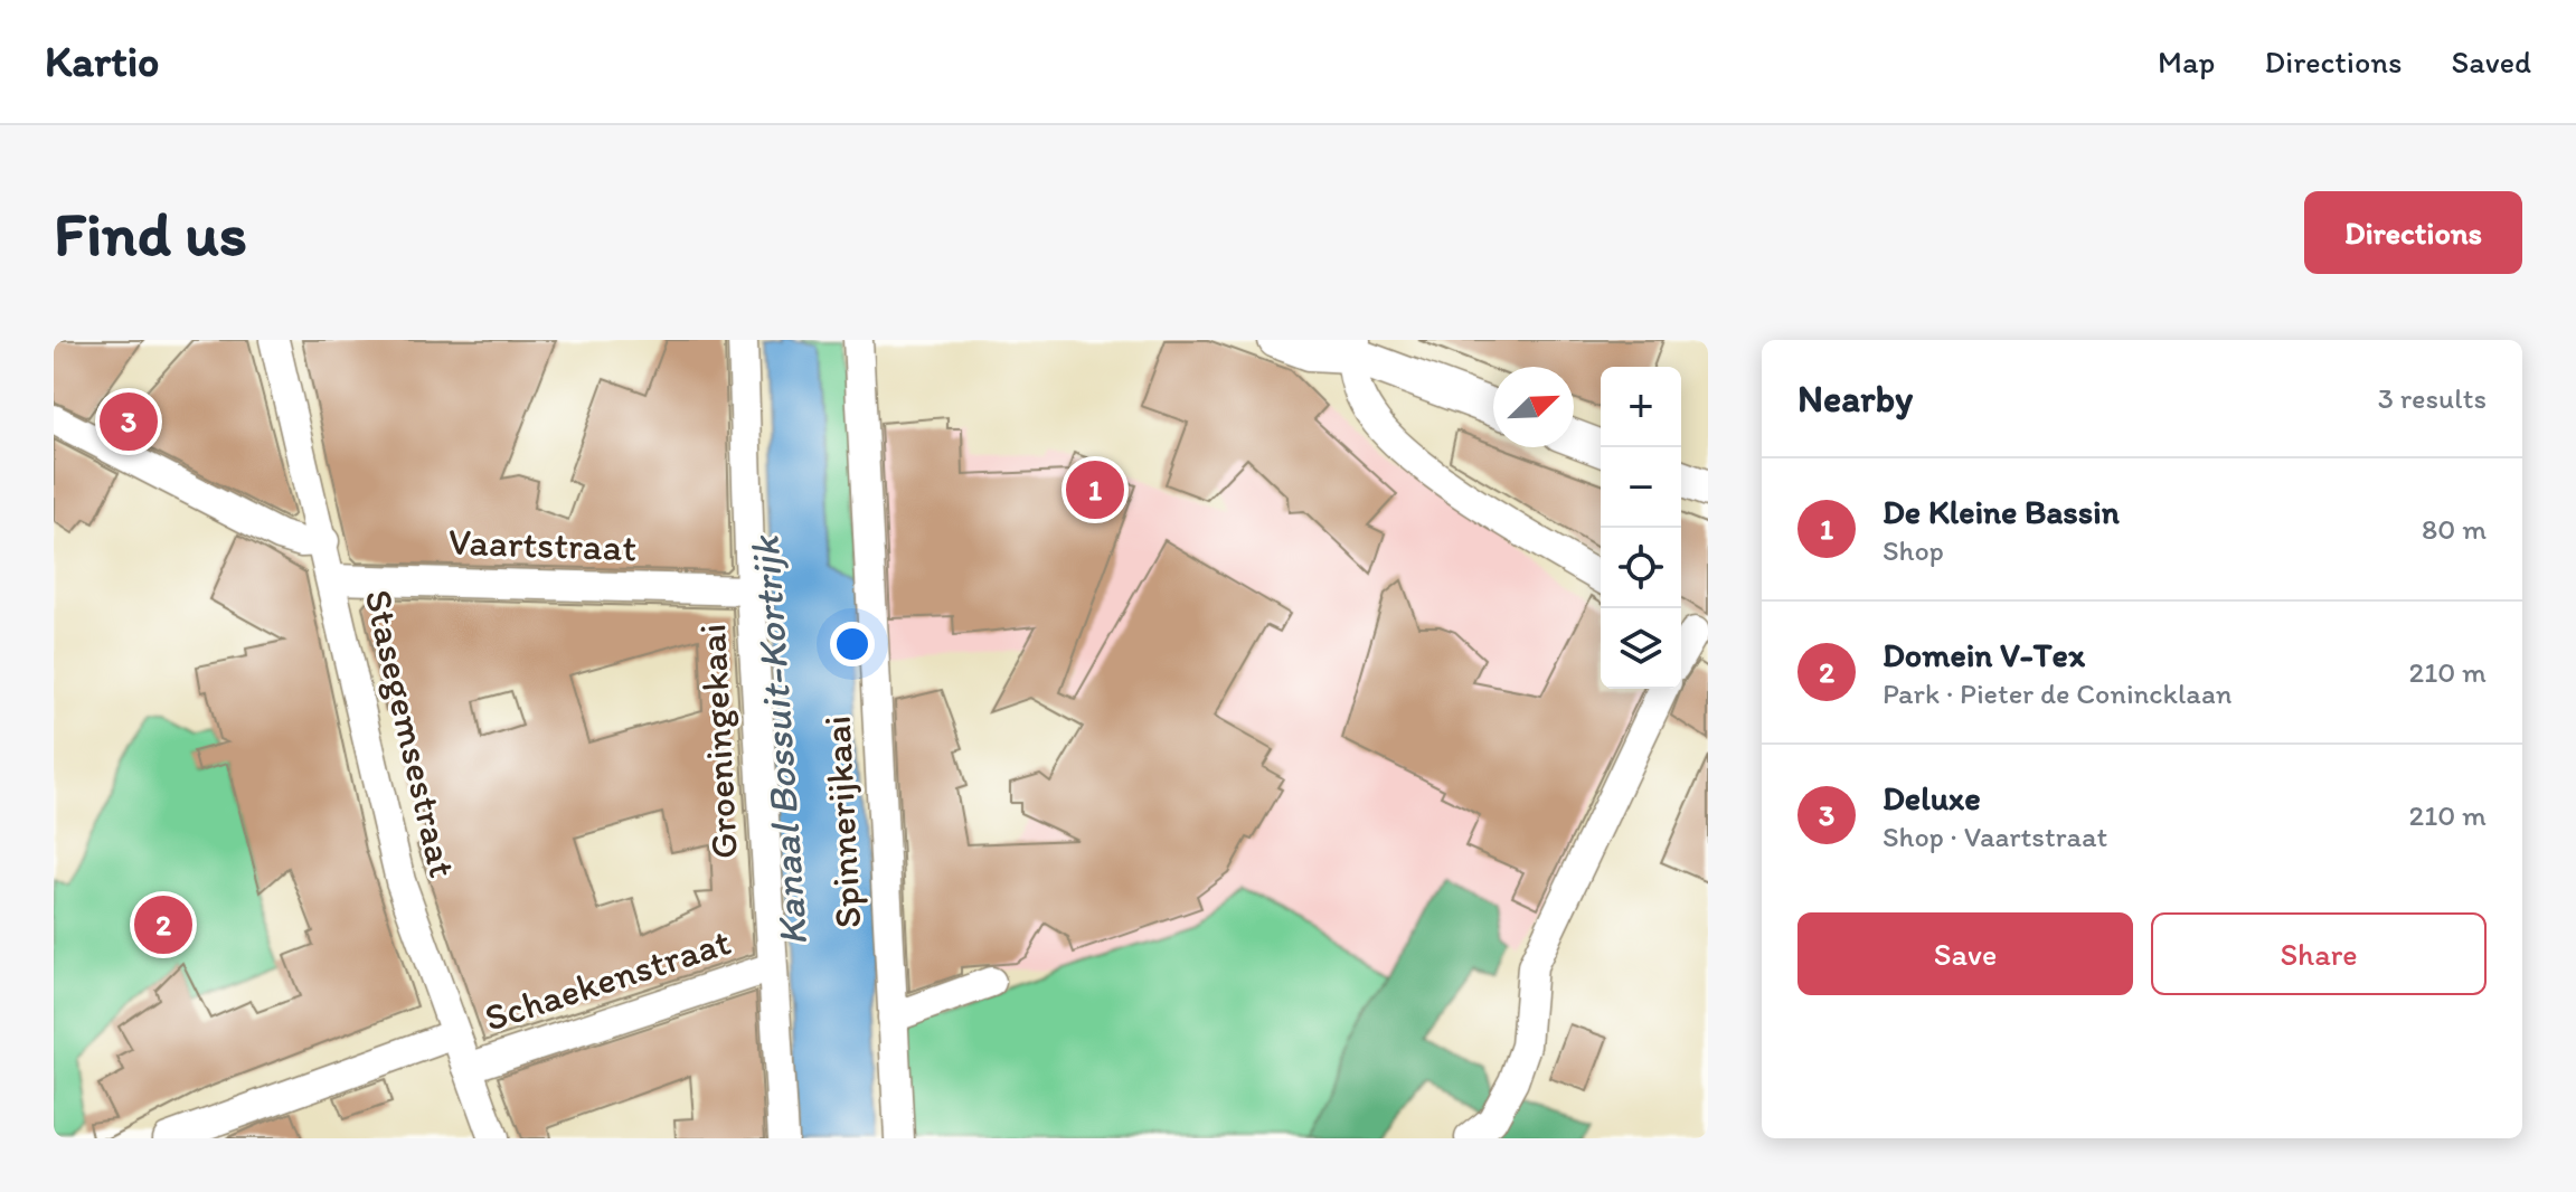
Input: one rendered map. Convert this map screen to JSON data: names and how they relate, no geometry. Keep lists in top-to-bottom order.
{
  "streets": {
    "street": [
      "Vaartstraat",
      "Stasegemsestraat",
      "Groeningekaai",
      "Spinnerijkaai",
      "Schaekenstraat"
    ]
  },
  "crossings": [
    ["Vaartstraat", "Stasegemsestraat"],
    ["Vaartstraat", "Groeningekaai"],
    ["Stasegemsestraat", "Schaekenstraat"],
    ["Groeningekaai", "Schaekenstraat"]
  ],
  "water": ["Kanaal Bossuit-Kortrijk"],
  "north": "top right",
  "page": {
    "header": "Kartio",
    "nav": ["Map", "Directions", "Saved"],
    "buttons": [
      "Directions",
      ["Save", "Share"]
    ],
    "title": "Find us",
    "heading": ["Nearby", "3 results"],
    "map_buttons": ["+", "−"],
    "pins": ["3", "1", "2"],
    "list": [
      {
        "mark": "1",
        "name": "De Kleine Bassin",
        "note": "Shop",
        "value": "80 m"
      },
      {
        "mark": "2",
        "name": "Domein V-Tex",
        "note": "Park · Pieter de Conincklaan",
        "value": "210 m"
      },
      {
        "mark": "3",
        "name": "Deluxe",
        "note": "Shop · Vaartstraat",
        "value": "210 m"
      }
    ]
  }
}
